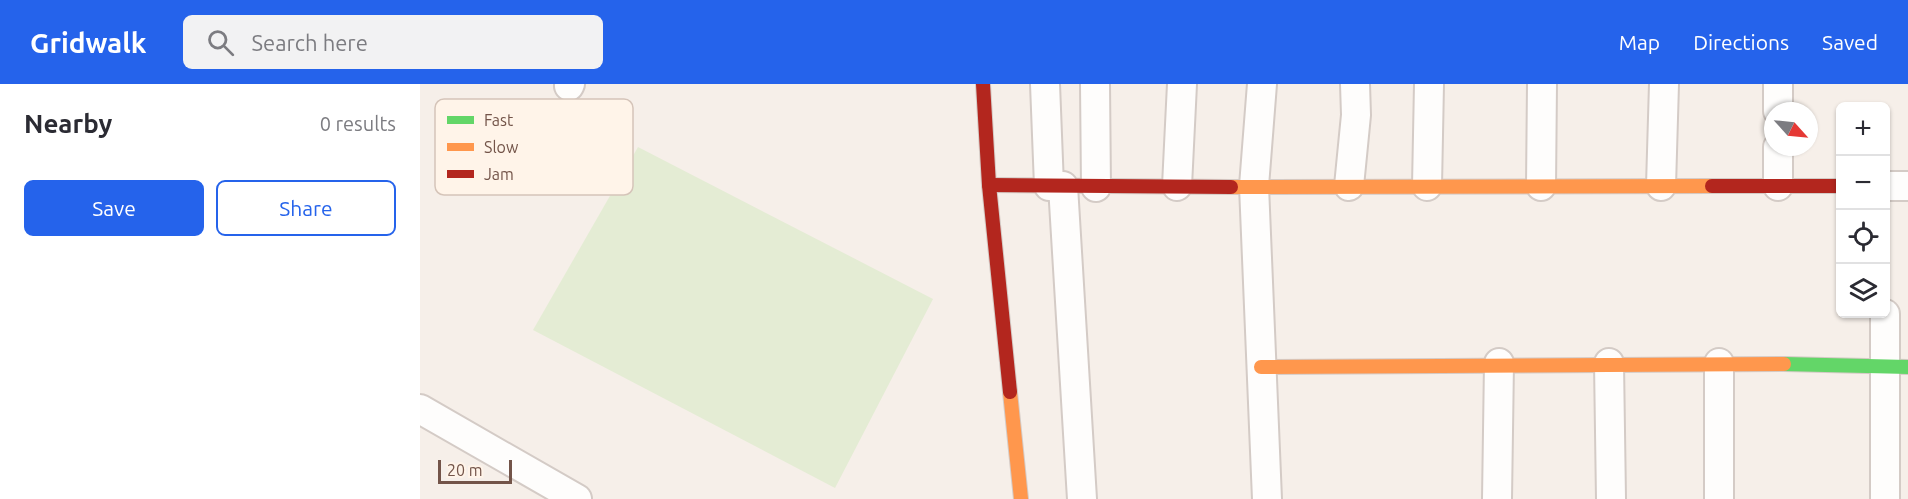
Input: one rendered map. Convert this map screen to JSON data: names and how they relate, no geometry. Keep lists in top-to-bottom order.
{
  "legend": ["Fast", "Slow", "Jam"],
  "scale_bar": "20 m",
  "north": "bottom right",
  "page": {
    "header": "Gridwalk",
    "search": "Search here",
    "nav": ["Map", "Directions", "Saved"],
    "heading": ["Nearby", "0 results"],
    "map_buttons": ["+", "−"],
    "buttons": ["Save", "Share"],
    "scale": "20 m"
  }
}
